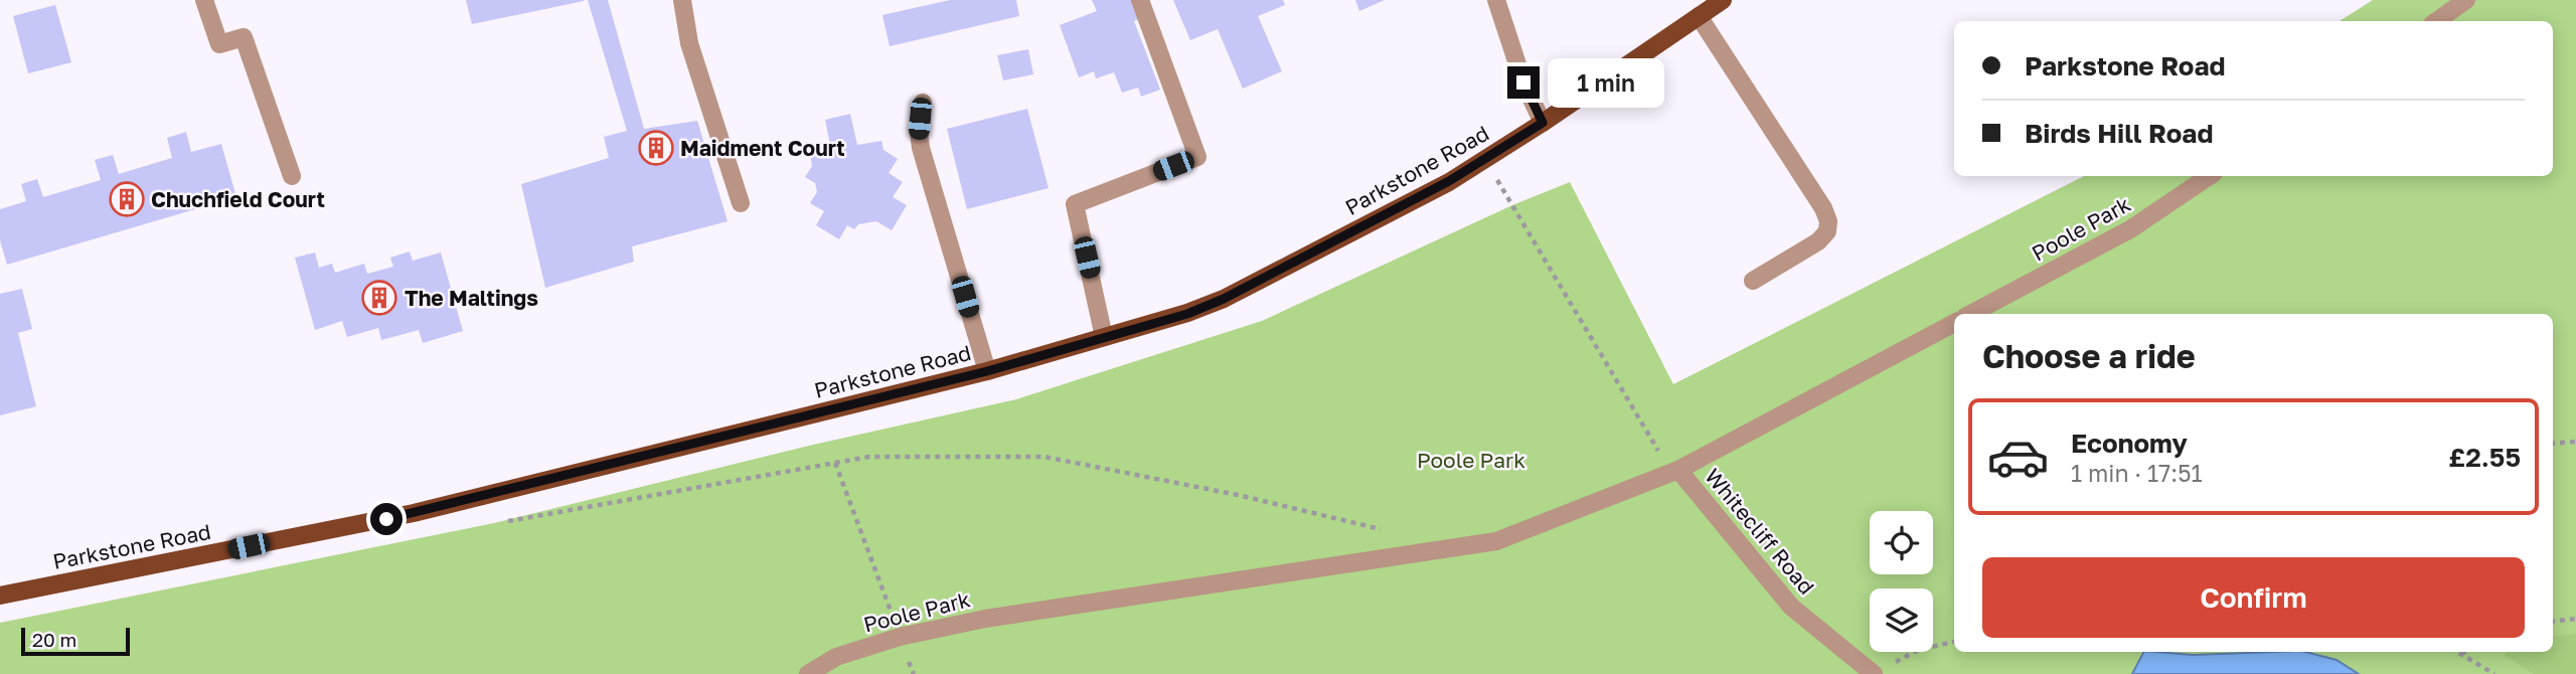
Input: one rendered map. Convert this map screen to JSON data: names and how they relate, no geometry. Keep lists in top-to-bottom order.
{
  "streets": {
    "main road": ["Parkstone Road"],
    "street": ["Poole Park", "Whitecliff Road"]
  },
  "crossings": [
    ["Poole Park", "Whitecliff Road"]
  ],
  "parks": ["Poole Park"],
  "places": {
    "building": ["Maidment Court", "Chuchfield Court", "The Maltings"]
  },
  "scale_bar": "20 m",
  "page": {
    "banner": ["Parkstone Road", "Birds Hill Road"],
    "bubble": "1 min",
    "heading": "Choose a ride",
    "list": [
      {
        "name": "Economy",
        "note": "1 min · 17:51",
        "value": "£2.55"
      }
    ],
    "buttons": "Confirm",
    "scale": "20 m"
  }
}
